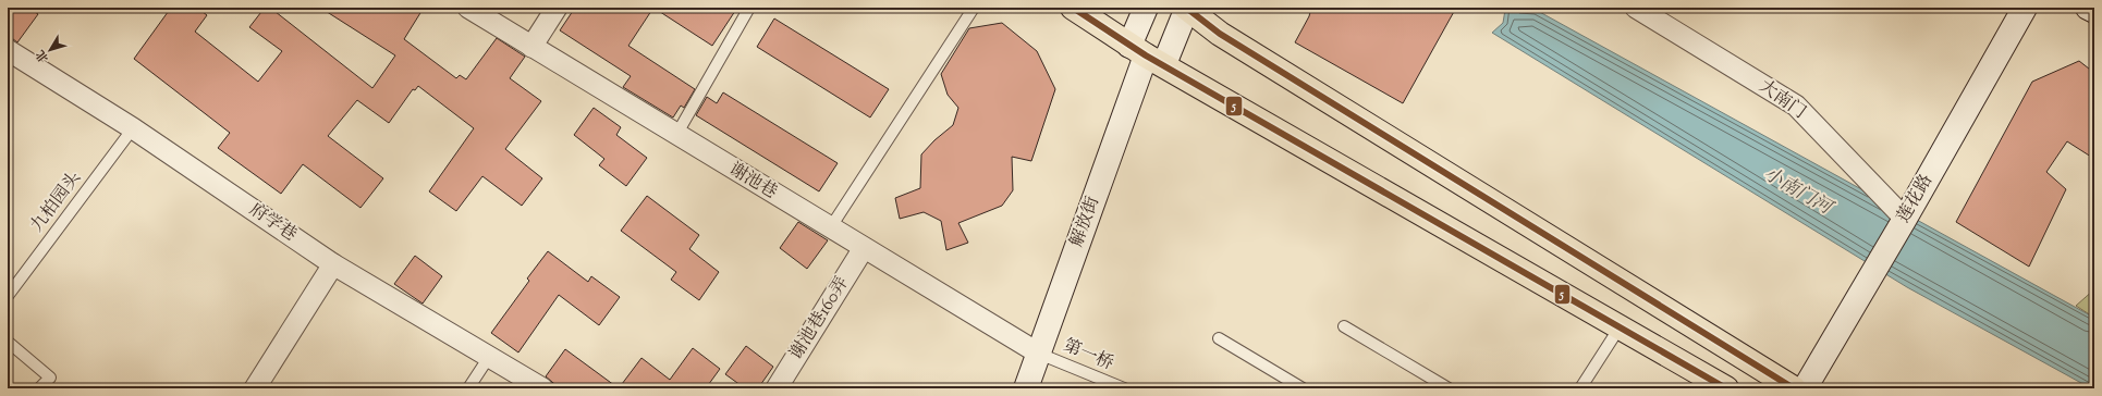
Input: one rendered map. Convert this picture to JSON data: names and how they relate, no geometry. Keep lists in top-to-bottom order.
{
  "streets": {
    "street": [
      "大南门",
      "谢池巷",
      "莲花路",
      "解放街",
      "府学巷",
      "谢池巷160弄"
    ],
    "lane": ["九柏园头", "第一桥"]
  },
  "crossings": [
    ["大南门", "莲花路"],
    ["谢池巷", "解放街"],
    ["谢池巷", "谢池巷160弄"],
    ["谢池巷", "第一桥"],
    ["九柏园头", "府学巷"],
    ["解放街", "第一桥"]
  ],
  "water": ["小南门河"],
  "lines": ["transit line 5"],
  "north": "bottom left"
}
